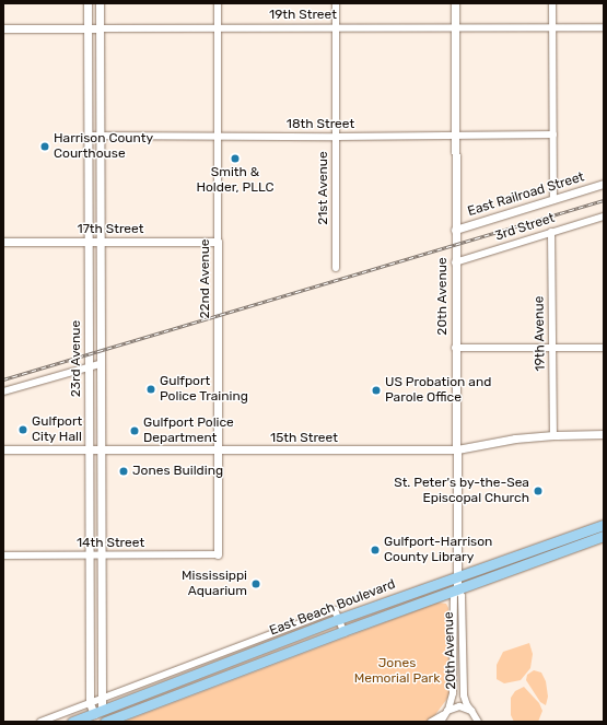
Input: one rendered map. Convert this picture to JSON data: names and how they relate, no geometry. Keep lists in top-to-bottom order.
{
  "streets": {
    "main road": ["East Beach Boulevard"],
    "street": [
      "19th Street",
      "18th Street",
      "21st Avenue",
      "East Railroad Street",
      "3rd Street",
      "17th Street",
      "22nd Avenue",
      "20th Avenue",
      "19th Avenue",
      "23rd Avenue",
      "15th Street",
      "14th Street"
    ]
  },
  "crossings": [
    ["19th Street", "21st Avenue"],
    ["19th Street", "22nd Avenue"],
    ["19th Street", "20th Avenue"],
    ["19th Street", "23rd Avenue"],
    ["18th Street", "21st Avenue"],
    ["18th Street", "22nd Avenue"],
    ["18th Street", "20th Avenue"],
    ["18th Street", "23rd Avenue"],
    ["East Railroad Street", "20th Avenue"],
    ["3rd Street", "20th Avenue"],
    ["3rd Street", "19th Avenue"],
    ["17th Street", "22nd Avenue"],
    ["17th Street", "23rd Avenue"],
    ["22nd Avenue", "15th Street"],
    ["22nd Avenue", "14th Street"],
    ["20th Avenue", "15th Street"],
    ["20th Avenue", "East Beach Boulevard"],
    ["19th Avenue", "15th Street"],
    ["23rd Avenue", "15th Street"],
    ["23rd Avenue", "14th Street"],
    ["23rd Avenue", "East Beach Boulevard"]
  ],
  "parks": ["Jones Memorial Park"],
  "places": [
    "Harrison County Courthouse",
    "Smith & Holder, PLLC",
    "Gulfport Police Training",
    "US Probation and Parole Office",
    "Gulfport City Hall",
    "Gulfport Police Department",
    "Jones Building",
    "St. Peter's by-the-Sea Episcopal Church",
    "Gulfport-Harrison County Library",
    "Mississippi Aquarium"
  ]
}
